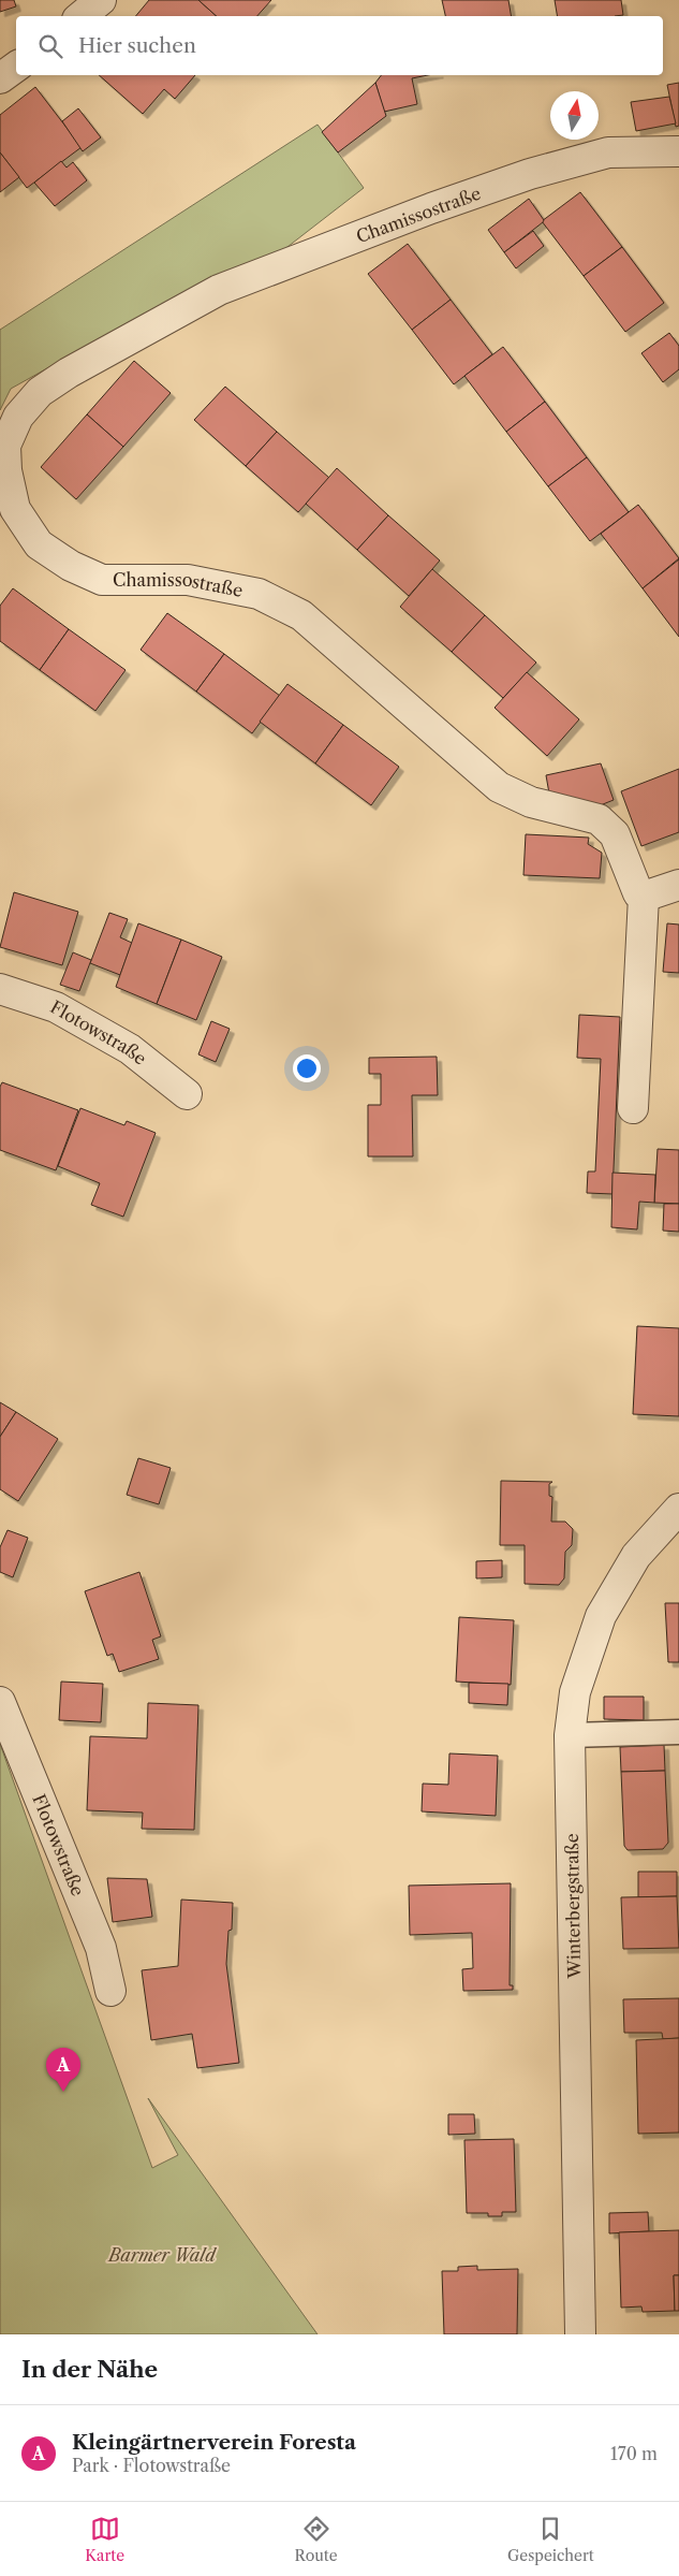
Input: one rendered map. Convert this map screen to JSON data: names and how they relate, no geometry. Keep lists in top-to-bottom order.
{
  "streets": {
    "street": ["Chamissostraße", "Flotowstraße", "Winterbergstraße"]
  },
  "parks": ["Barmer Wald"],
  "north": "top",
  "page": {
    "search": "Hier suchen",
    "pins": "A",
    "heading": "In der Nähe",
    "list": [
      {
        "mark": "A",
        "name": "Kleingärtnerverein Foresta",
        "note": "Park · Flotowstraße",
        "value": "170 m"
      }
    ],
    "nav": ["Karte", "Route", "Gespeichert"]
  }
}
